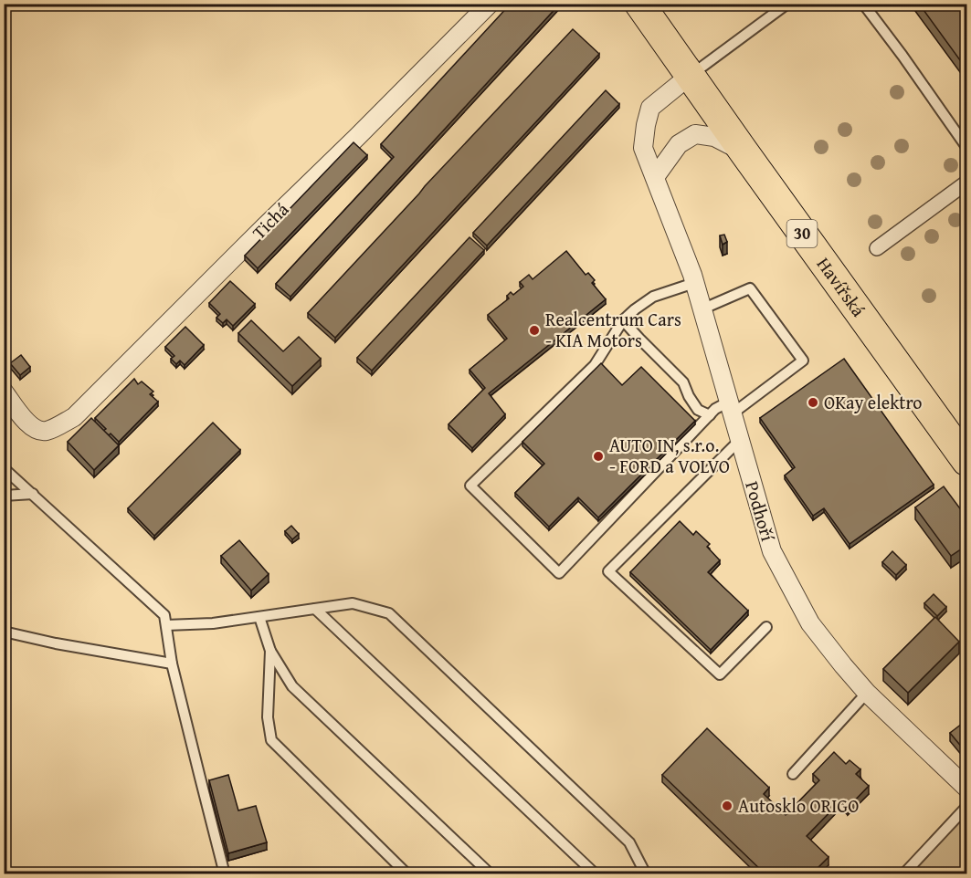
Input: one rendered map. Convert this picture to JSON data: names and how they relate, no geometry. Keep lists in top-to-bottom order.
{
  "streets": {
    "main road": ["30", "Havířská"],
    "street": ["Tichá", "Podhoří"]
  },
  "crossings": [
    ["Havířská", "Podhoří"]
  ],
  "places": [
    "Realcentrum Cars - KIA Motors",
    "OKay elektro",
    "AUTO IN, s.r.o. - FORD a VOLVO",
    "Autosklo ORIGO"
  ]
}
